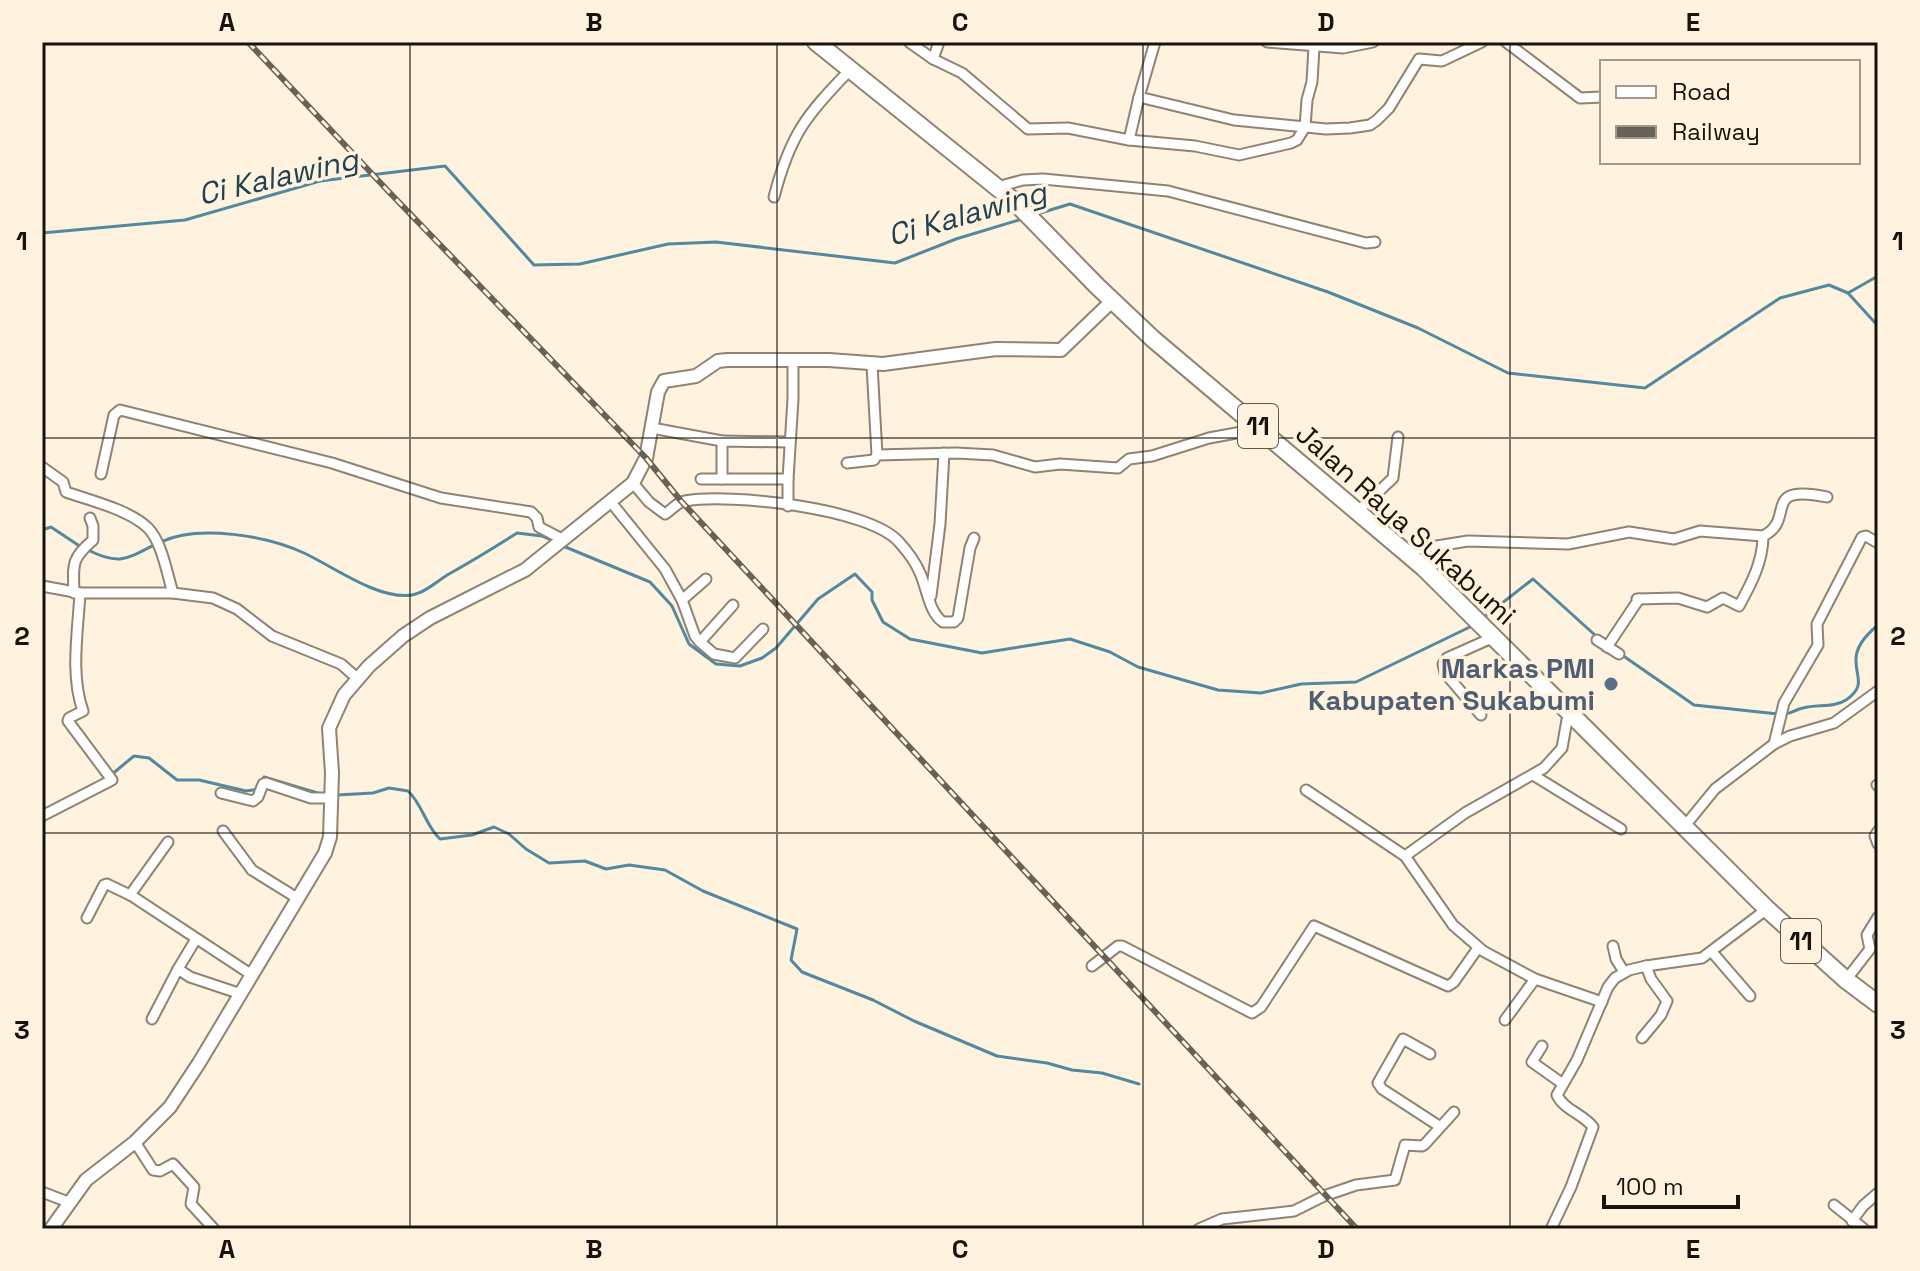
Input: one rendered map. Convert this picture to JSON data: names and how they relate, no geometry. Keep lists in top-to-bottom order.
{
  "streets": {
    "highway": ["11", "Jalan Raya Sukabumi"]
  },
  "crossings": [
    ["11", "Jalan Raya Sukabumi"]
  ],
  "water": ["Ci Kalawing"],
  "places": ["Markas PMI Kabupaten Sukabumi"],
  "legend": ["Road", "Railway"],
  "scale_bar": "100 m",
  "grid": {
    "columns": [
      "A",
      "B",
      "C",
      "D",
      "E"
    ],
    "rows": ["1", "2", "3"]
  }
}
